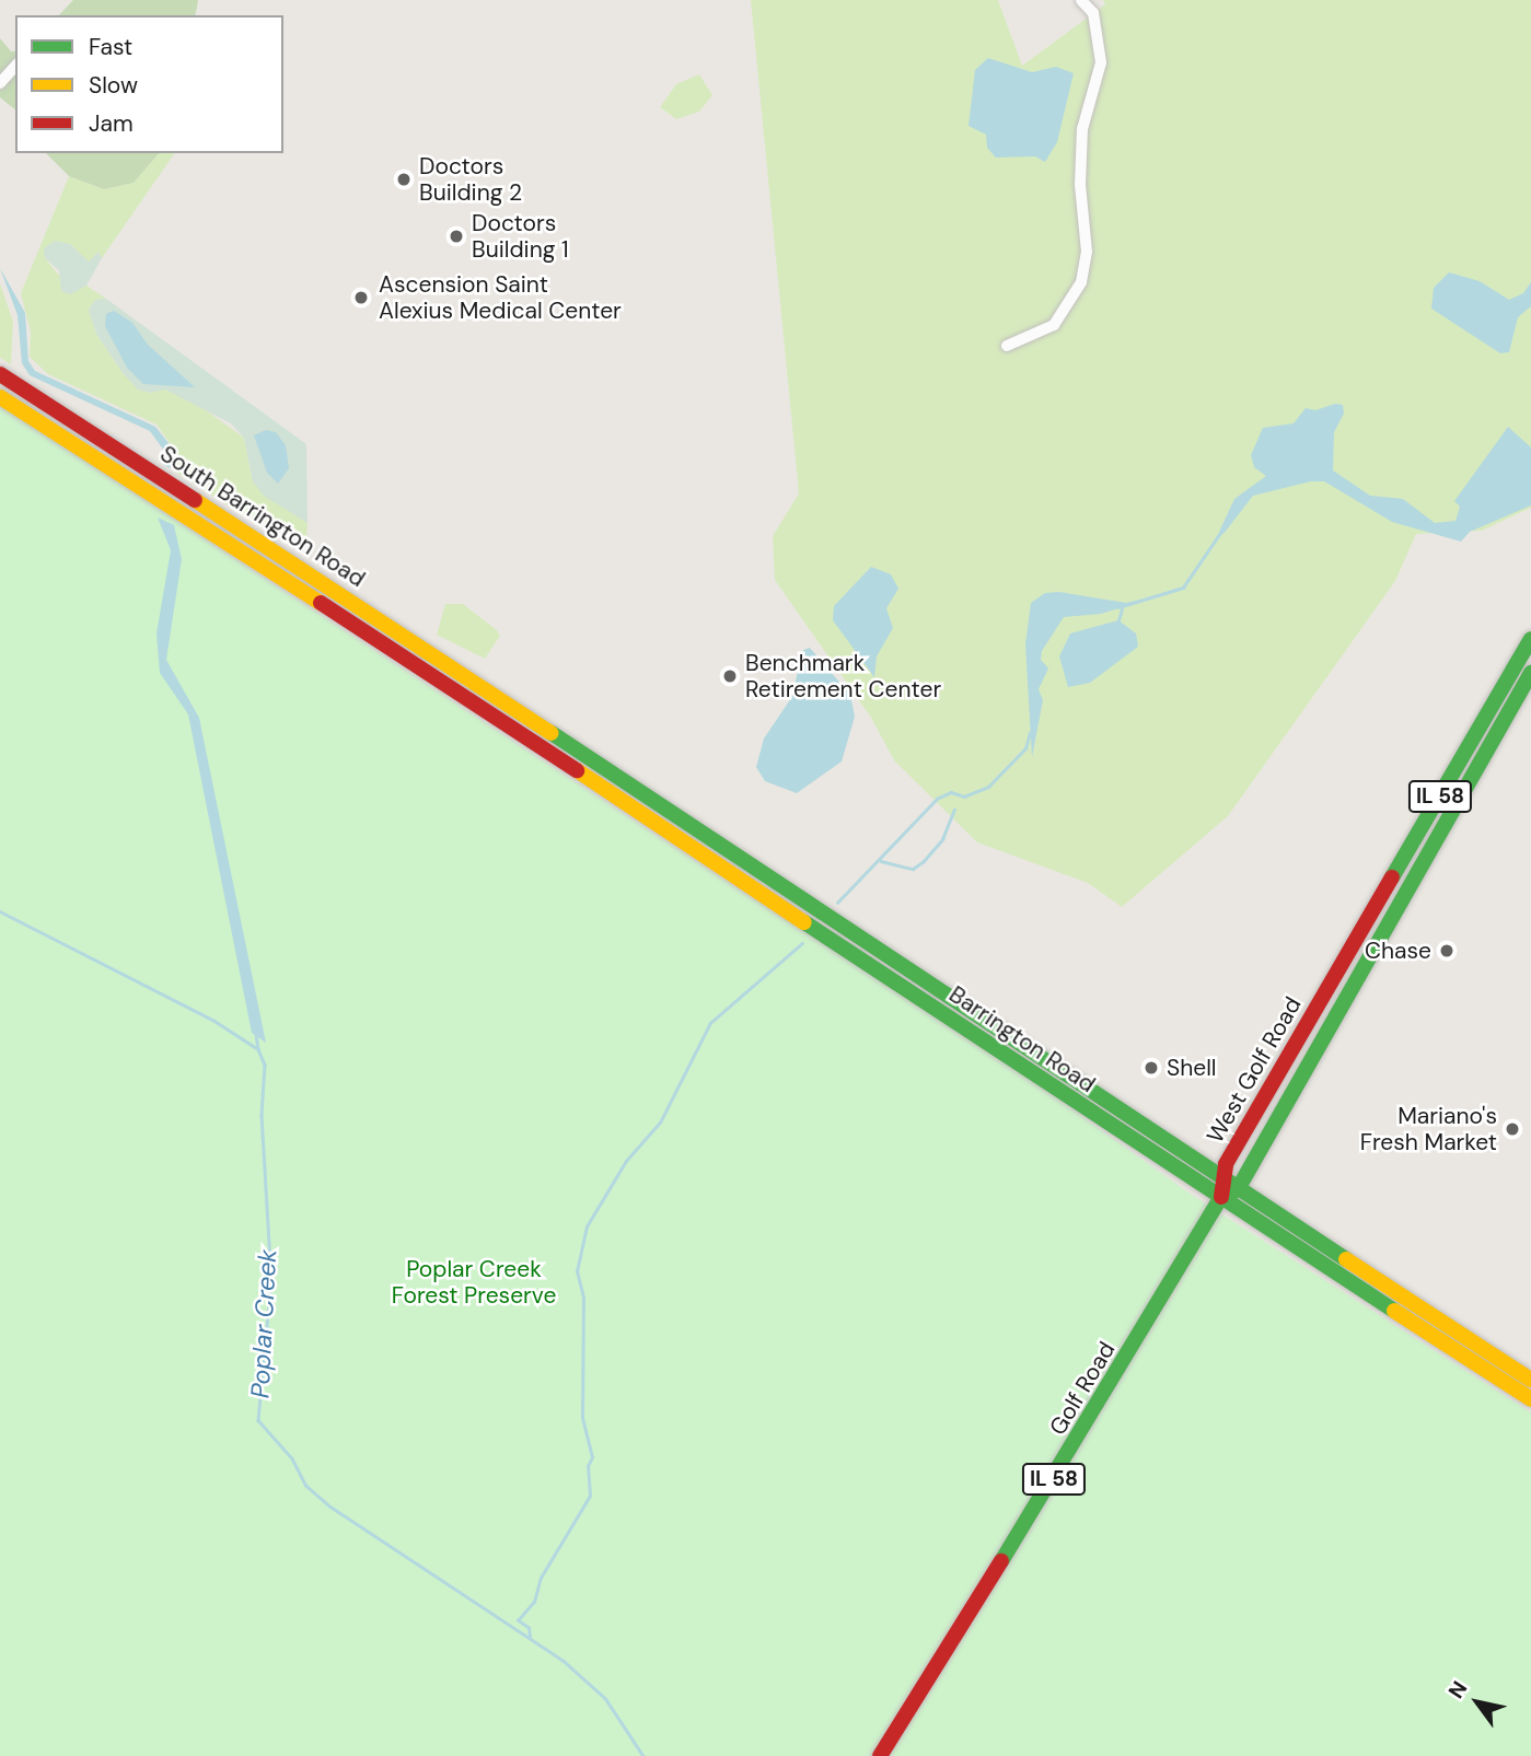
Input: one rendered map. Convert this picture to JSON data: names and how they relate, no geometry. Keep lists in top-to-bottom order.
{
  "streets": {
    "main road": [
      "South Barrington Road",
      "IL 58",
      "Barrington Road",
      "West Golf Road",
      "Golf Road"
    ]
  },
  "crossings": [
    ["South Barrington Road", "Barrington Road"],
    ["Barrington Road", "West Golf Road"],
    ["Barrington Road", "Golf Road"],
    ["West Golf Road", "Golf Road"]
  ],
  "water": ["Poplar Creek"],
  "parks": ["Poplar Creek Forest Preserve"],
  "places": [
    "Doctors Building 2",
    "Doctors Building 1",
    "Ascension Saint Alexius Medical Center",
    "Benchmark Retirement Center",
    "Chase",
    "Shell",
    "Mariano's Fresh Market"
  ],
  "legend": ["Fast", "Slow", "Jam"],
  "north": "top left"
}
